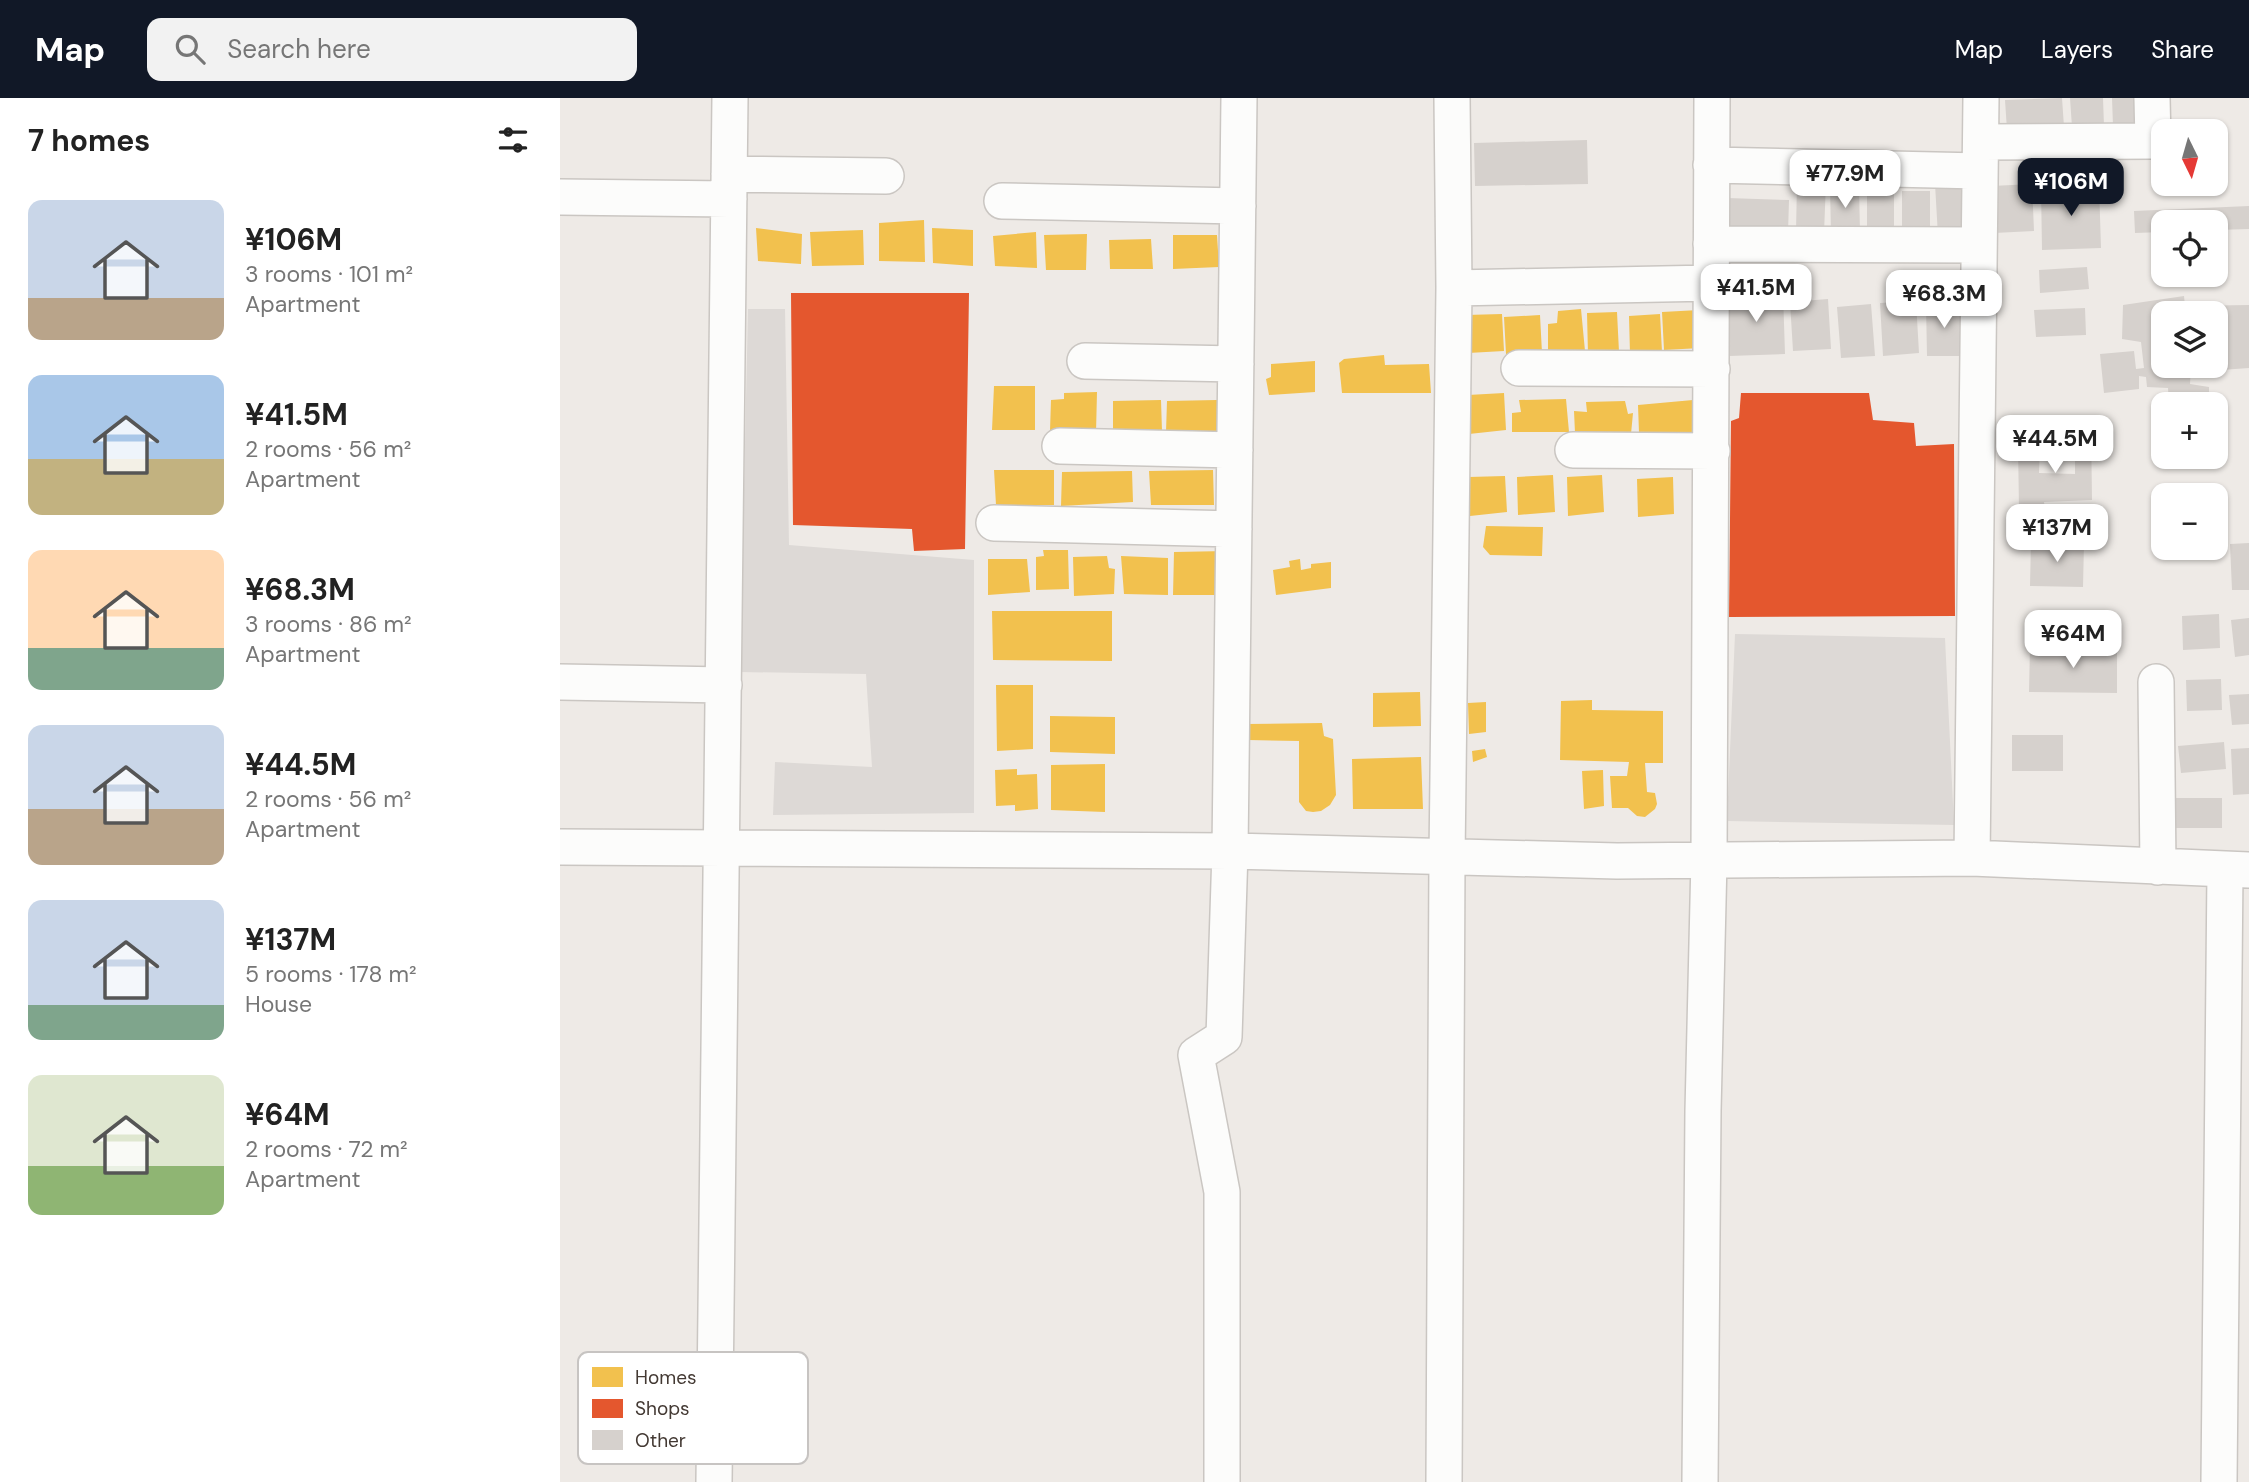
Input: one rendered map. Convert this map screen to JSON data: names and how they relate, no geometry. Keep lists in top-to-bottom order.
{
  "legend": ["Homes", "Shops", "Other"],
  "north": "bottom",
  "page": {
    "header": "Map",
    "search": "Search here",
    "nav": ["Map", "Layers", "Share"],
    "heading": "7 homes",
    "map_buttons": ["+", "−"],
    "price": [
      "¥77.9M",
      "¥106M",
      "¥41.5M",
      "¥68.3M",
      "¥44.5M",
      "¥137M",
      "¥64M"
    ],
    "list": [
      {
        "name": "¥106M",
        "note": "3 rooms · 101 m² · Apartment"
      },
      {
        "name": "¥41.5M",
        "note": "2 rooms · 56 m² · Apartment"
      },
      {
        "name": "¥68.3M",
        "note": "3 rooms · 86 m² · Apartment"
      },
      {
        "name": "¥44.5M",
        "note": "2 rooms · 56 m² · Apartment"
      },
      {
        "name": "¥137M",
        "note": "5 rooms · 178 m² · House"
      },
      {
        "name": "¥64M",
        "note": "2 rooms · 72 m² · Apartment"
      }
    ]
  }
}
